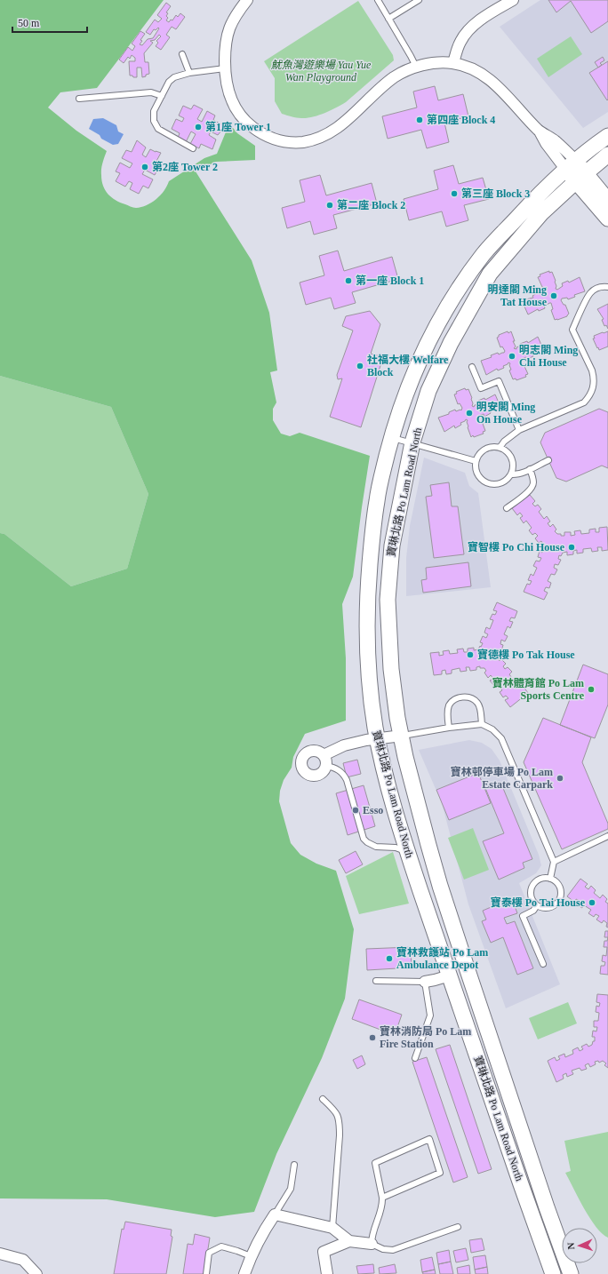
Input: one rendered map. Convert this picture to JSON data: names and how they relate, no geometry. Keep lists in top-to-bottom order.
{
  "streets": {
    "main road": ["寶琳北路 Po Lam Road North"]
  },
  "parks": ["魷魚灣遊樂場 Yau Yue Wan Playground"],
  "places": [
    "第四座 Block 4",
    "第1座 Tower 1",
    "第2座 Tower 2",
    "第三座 Block 3",
    "第二座 Block 2",
    "第一座 Block 1",
    "明達閣 Ming Tat House",
    "明志閣 Ming Chi House",
    "社福大樓 Welfare Block",
    "明安閣 Ming On House",
    "寶智樓 Po Chi House",
    "寶德樓 Po Tak House",
    "寶林體育館 Po Lam Sports Centre",
    "寶林邨停車場 Po Lam Estate Carpark",
    "Esso",
    "寶泰樓 Po Tai House",
    "寶林救護站 Po Lam Ambulance Depot",
    "寶林消防局 Po Lam Fire Station"
  ],
  "scale_bar": "50 m",
  "north": "left"
}
